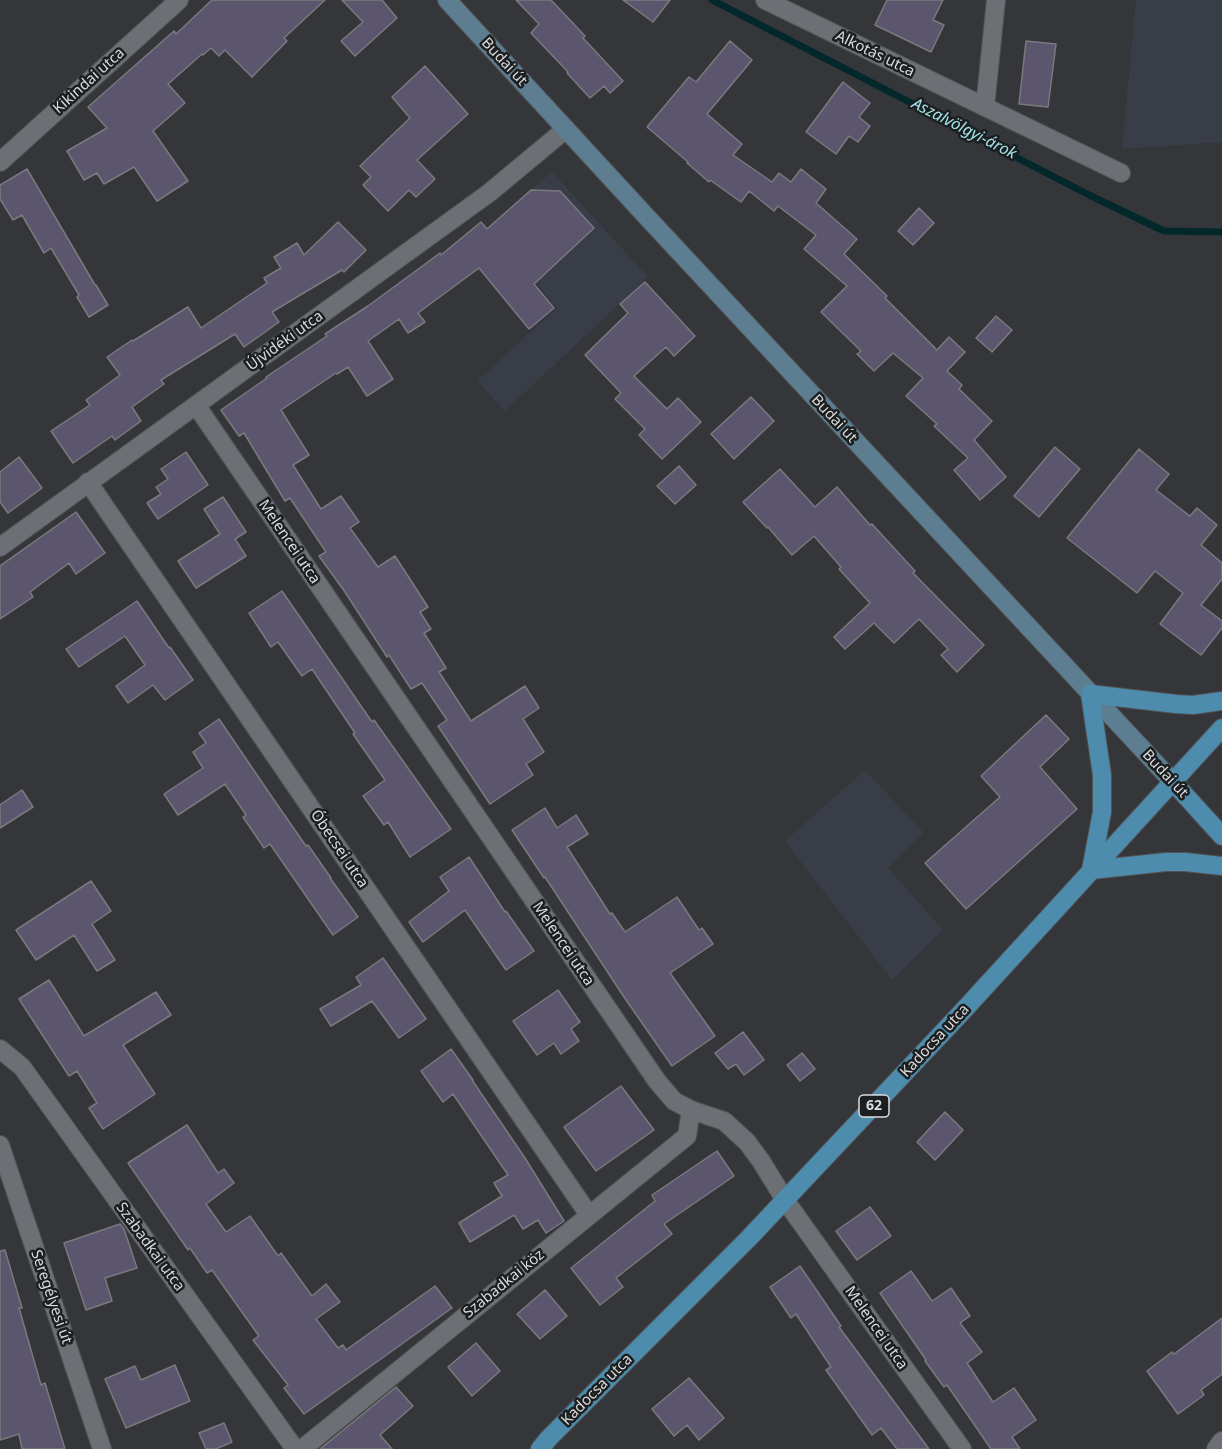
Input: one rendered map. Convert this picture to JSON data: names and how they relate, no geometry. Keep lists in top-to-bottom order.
{
  "streets": {
    "main road": ["Budai út", "Kadocsa utca", "62"],
    "street": [
      "Alkotás utca",
      "Kikindai utca",
      "Újvidéki utca",
      "Melencei utca",
      "Óbecsei utca",
      "Szabadkai utca",
      "Szabadkai köz",
      "Seregélyesi út"
    ]
  },
  "crossings": [
    ["Budai út", "Újvidéki utca"],
    ["Budai út", "Kadocsa utca"],
    ["Újvidéki utca", "Melencei utca"],
    ["Újvidéki utca", "Óbecsei utca"],
    ["Melencei utca", "Kadocsa utca"],
    ["Melencei utca", "Szabadkai köz"],
    ["Óbecsei utca", "Szabadkai köz"]
  ],
  "water": ["Aszalvölgyi-árok"]
}
